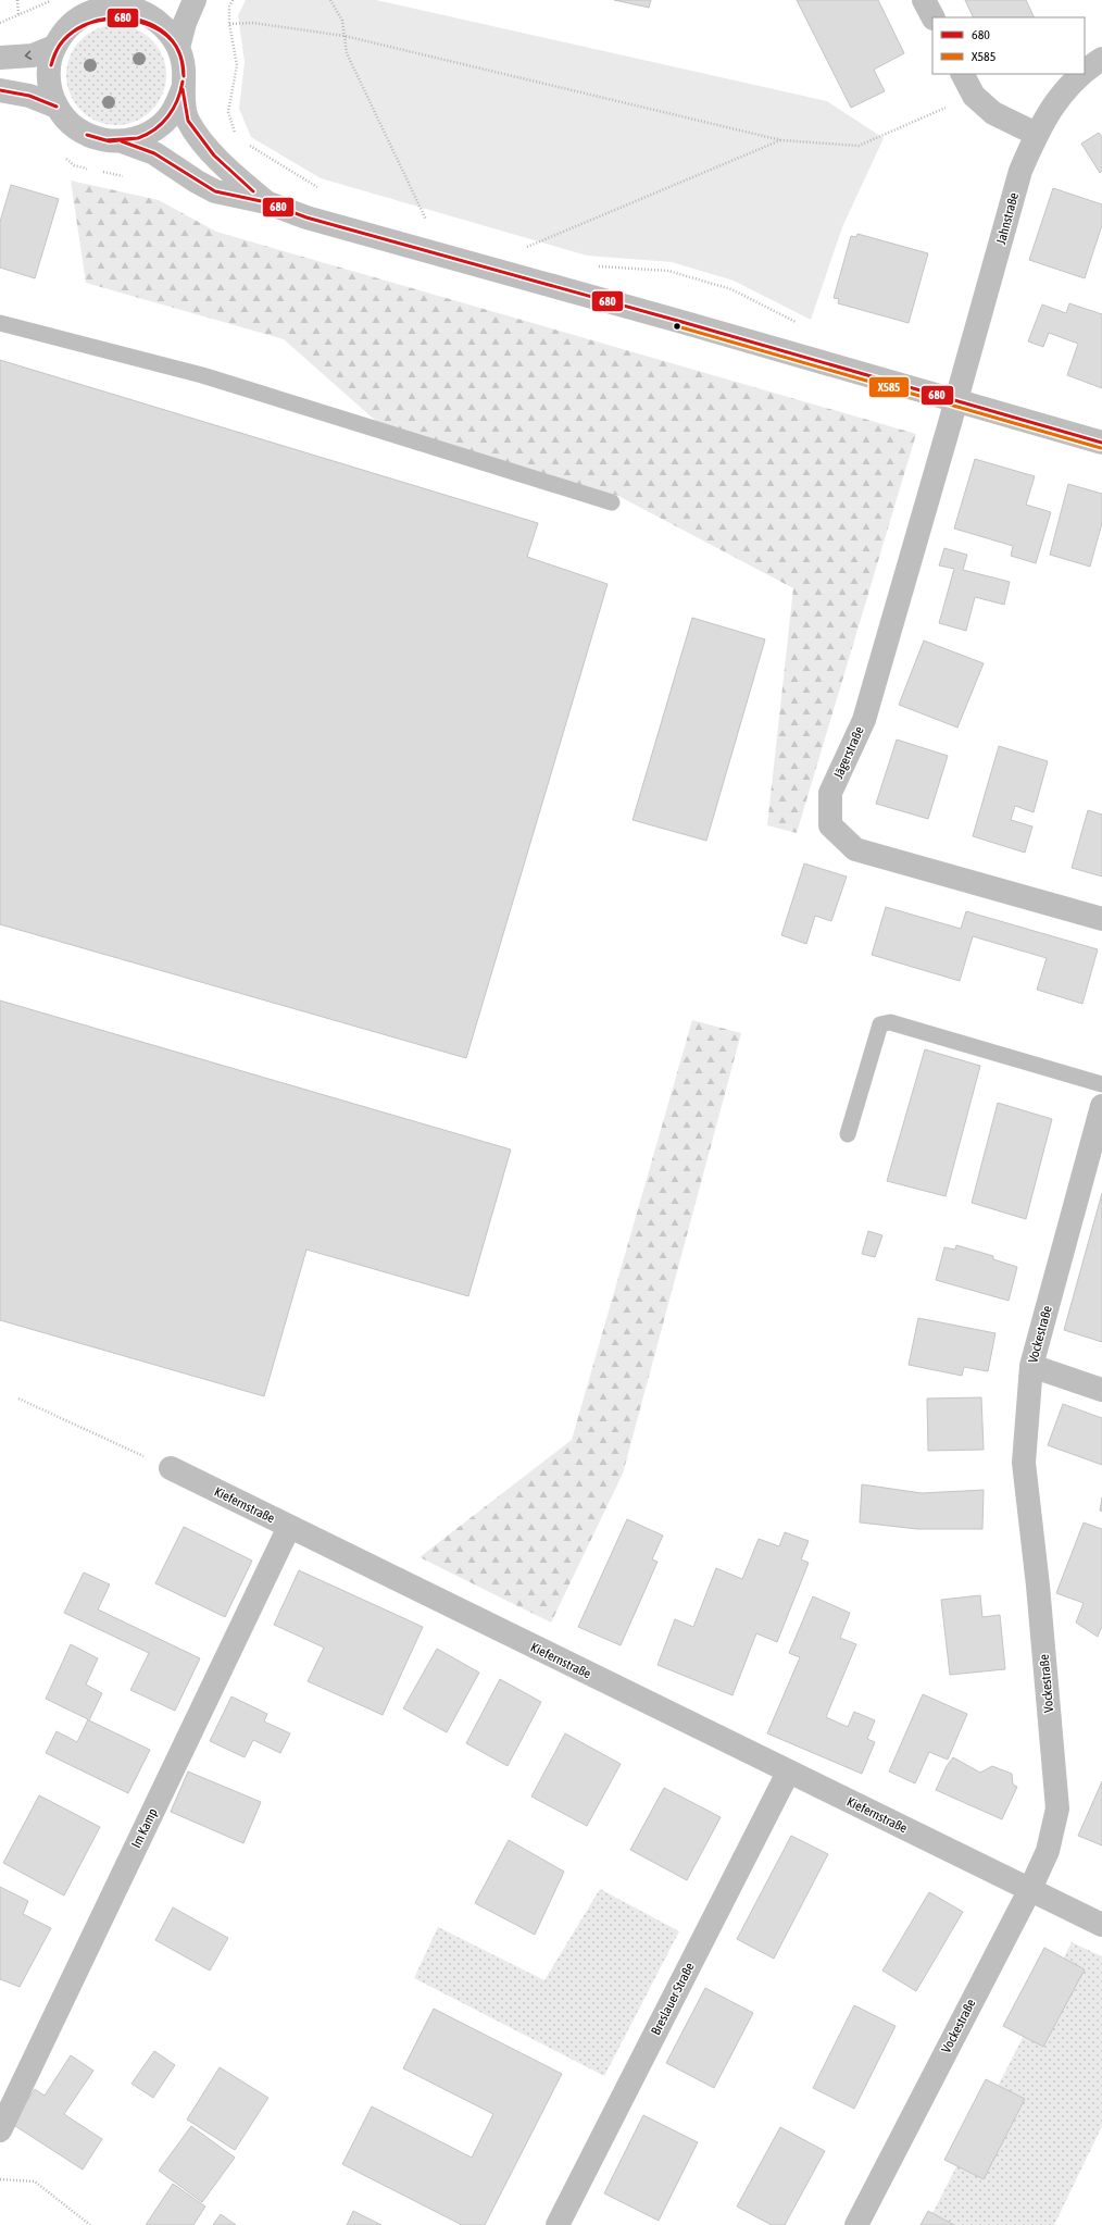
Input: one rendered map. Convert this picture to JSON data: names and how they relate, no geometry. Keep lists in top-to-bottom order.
{
  "streets": {
    "street": [
      "Jahnstraße",
      "Jägerstraße",
      "Vockestraße",
      "Kiefernstraße",
      "Im Kamp",
      "Breslauer Straße"
    ]
  },
  "crossings": [
    ["Jahnstraße", "Jägerstraße"],
    ["Vockestraße", "Kiefernstraße"],
    ["Kiefernstraße", "Im Kamp"],
    ["Kiefernstraße", "Breslauer Straße"]
  ],
  "lines": ["transit line 680", "transit line X585"],
  "legend": ["680", "X585"]
}
